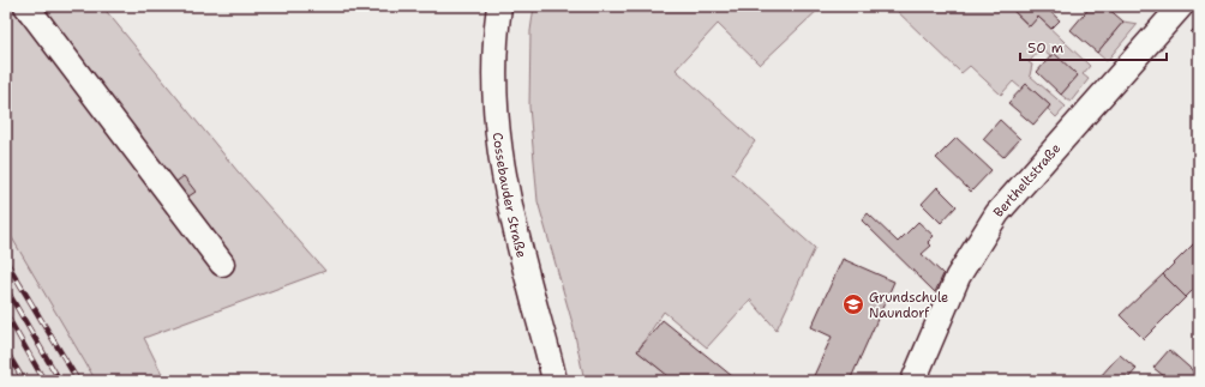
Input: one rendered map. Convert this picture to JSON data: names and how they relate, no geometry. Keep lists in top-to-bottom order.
{
  "streets": {
    "street": ["Bertheltstraße", "Cossebauder Straße"]
  },
  "places": {
    "school or university": ["Grundschule Naundorf"]
  },
  "scale_bar": "50 m"
}
